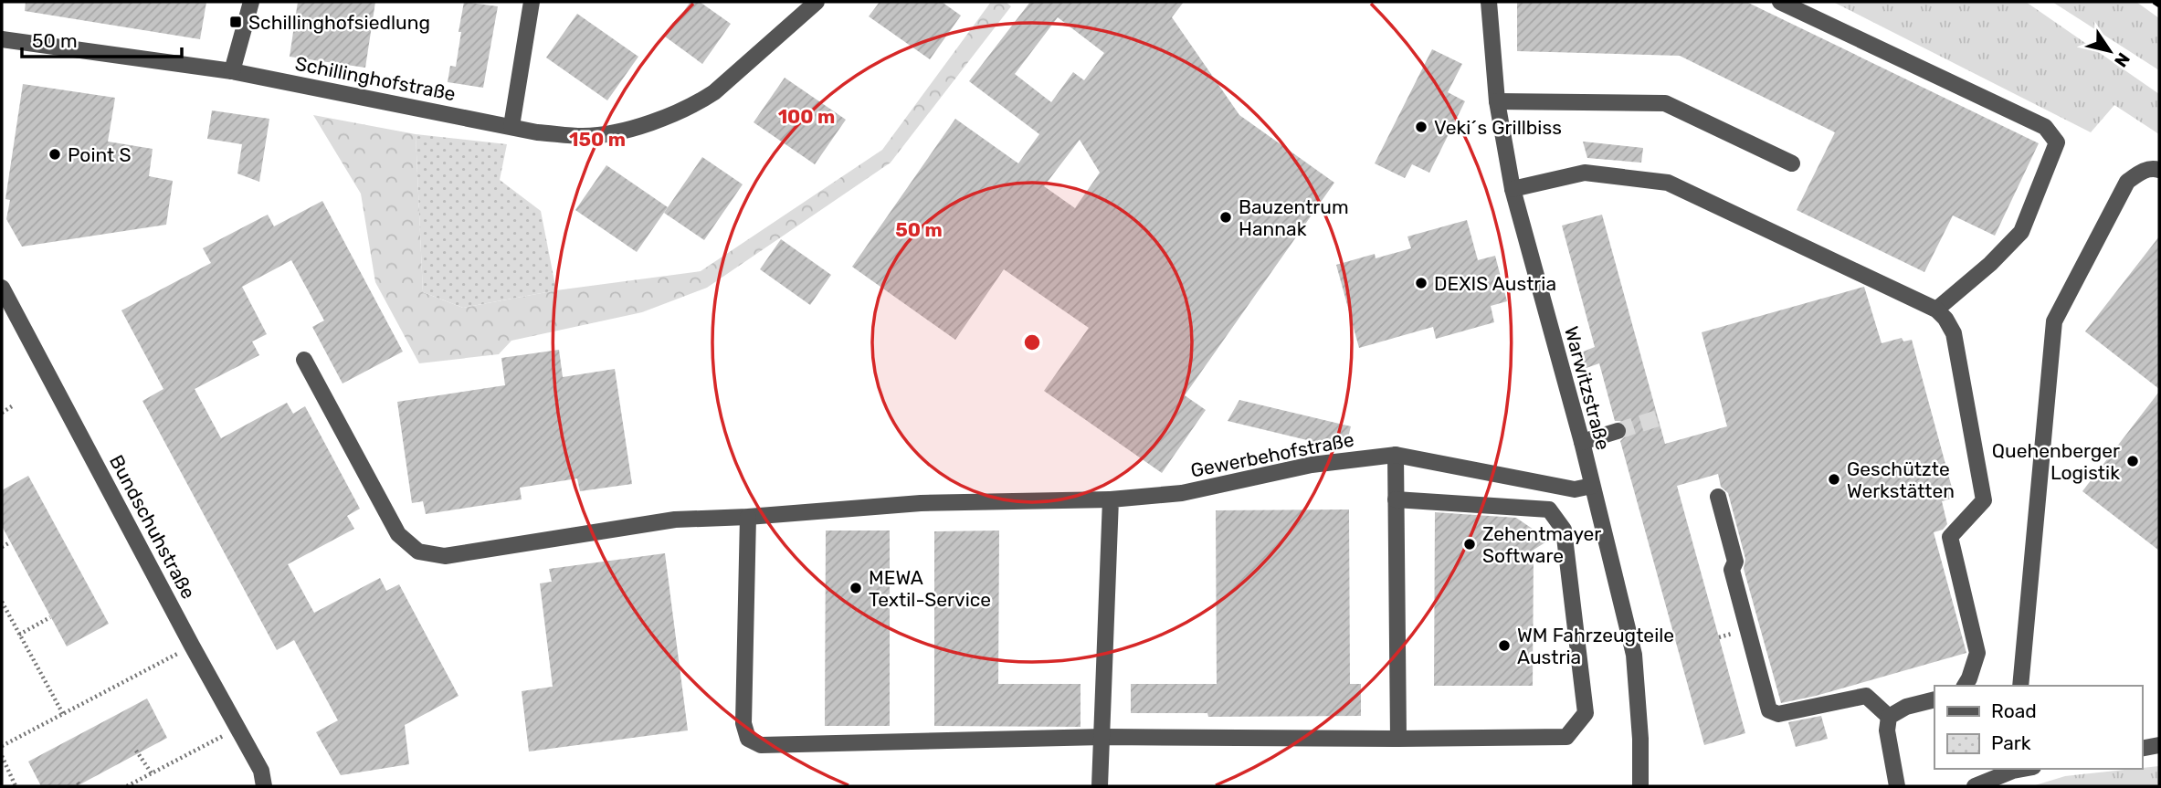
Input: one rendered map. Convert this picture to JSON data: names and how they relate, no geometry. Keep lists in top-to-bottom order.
{
  "streets": {
    "street": [
      "Schillinghofstraße",
      "Warwitzstraße",
      "Gewerbehofstraße",
      "Bundschuhstraße"
    ]
  },
  "crossings": [
    ["Warwitzstraße", "Gewerbehofstraße"]
  ],
  "places": {
    "transit": ["Schillinghofsiedlung"],
    "other": [
      "Veki´s Grillbiss",
      "Point S",
      "Bauzentrum Hannak",
      "DEXIS Austria",
      "Quehenberger Logistik",
      "Geschützte Werkstätten",
      "Zehentmayer Software",
      "MEWA Textil-Service",
      "WM Fahrzeugteile Austria"
    ]
  },
  "legend": ["Road", "Park"],
  "scale_bar": "50 m",
  "north": "bottom right",
  "rings": ["100 m", "150 m", "50 m"]
}
